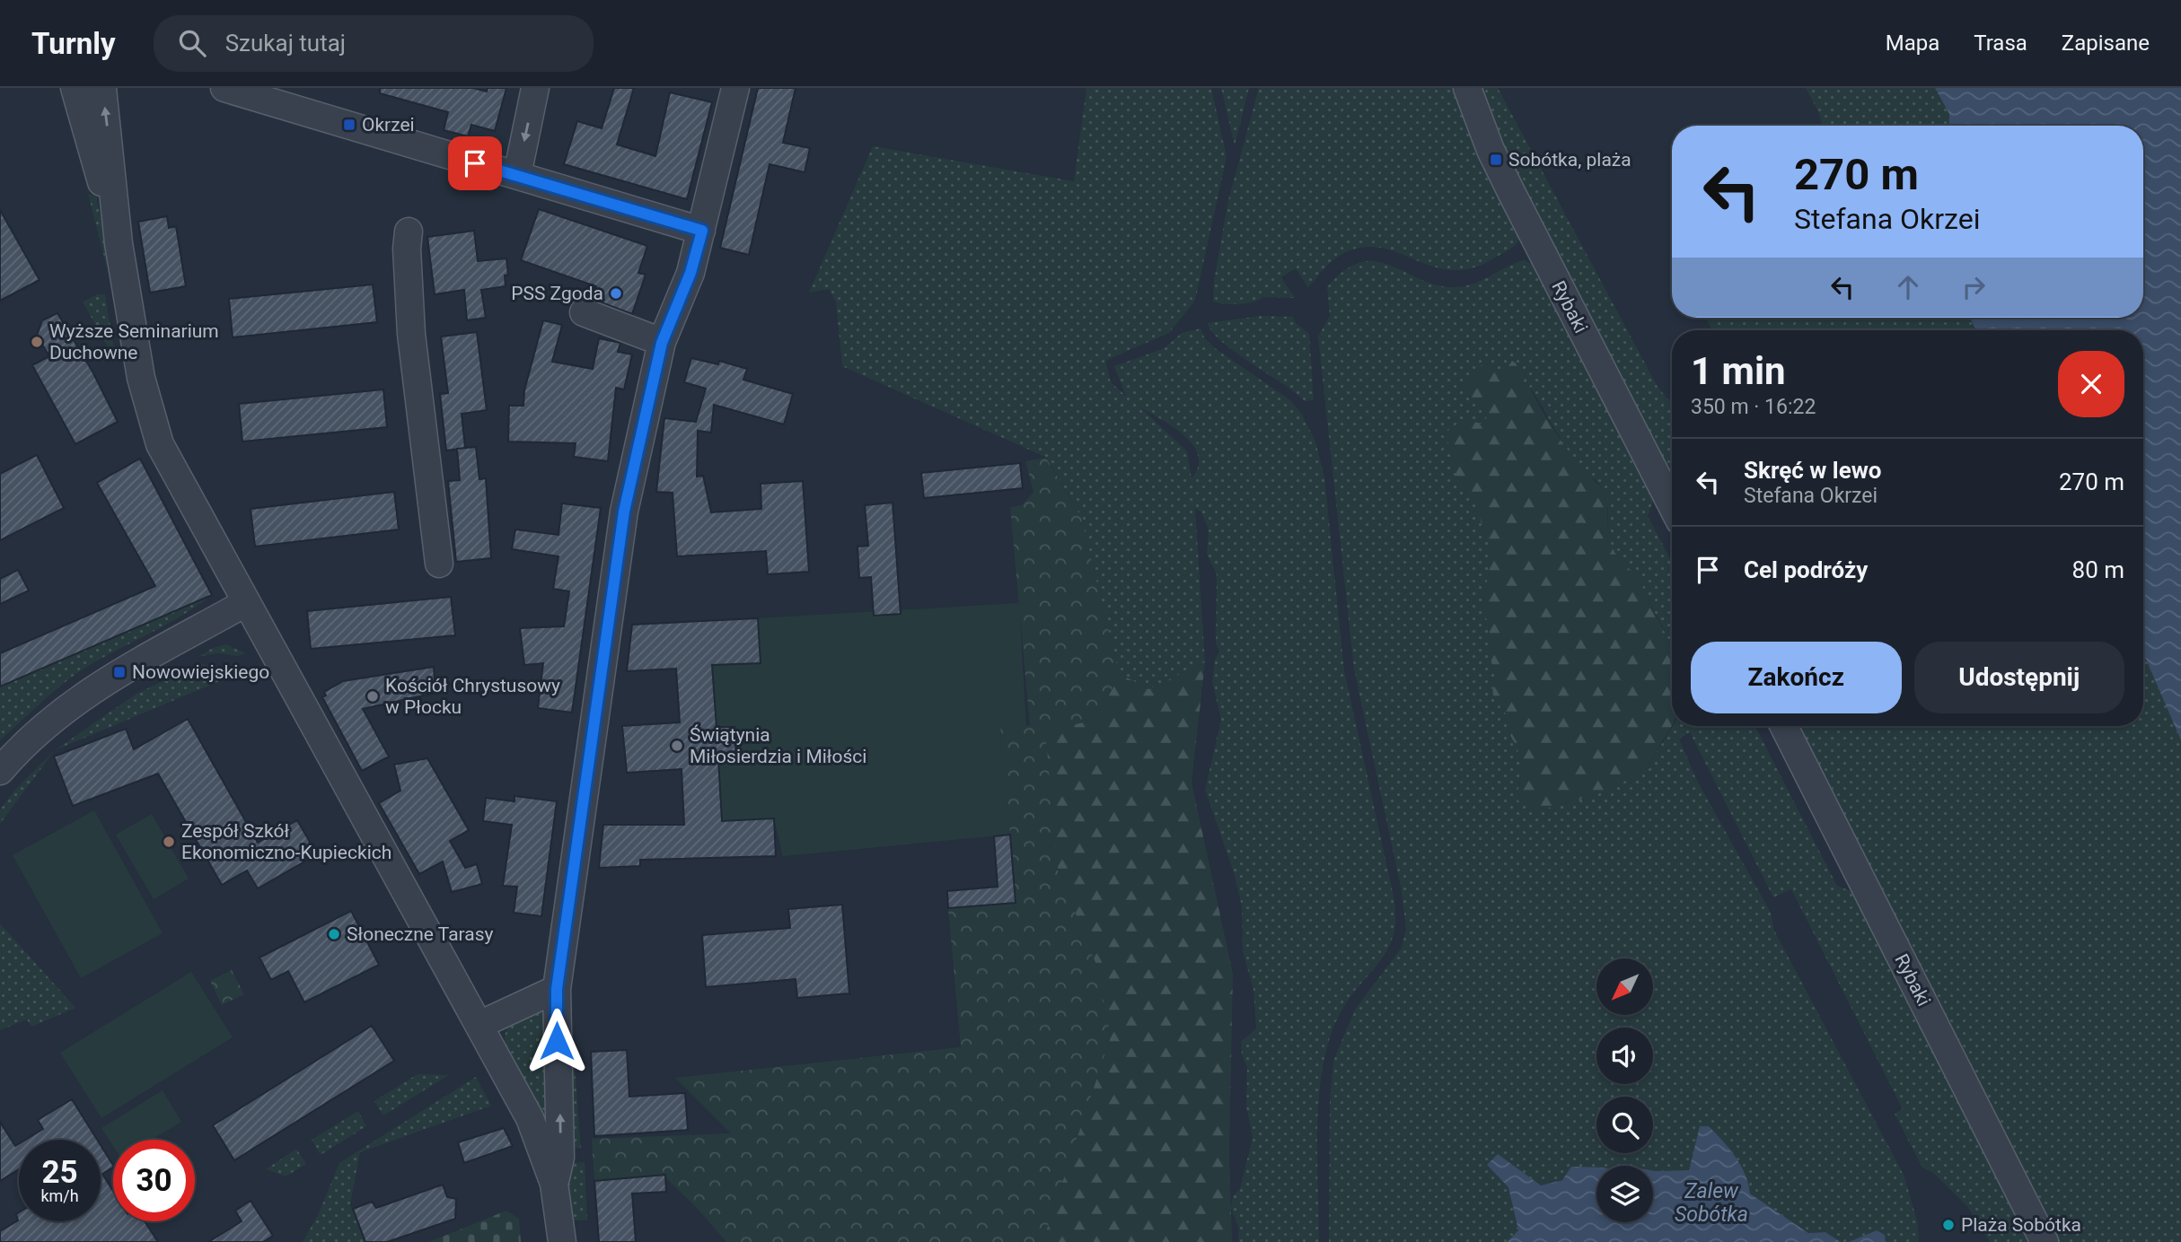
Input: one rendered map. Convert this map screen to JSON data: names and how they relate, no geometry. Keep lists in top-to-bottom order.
{
  "streets": {
    "street": ["Rybaki"]
  },
  "water": ["Zalew Sobótka"],
  "places": {
    "transit": ["Okrzei", "Sobótka, plaża", "Nowowiejskiego"],
    "other": [
      "PSS Zgoda",
      "Wyższe Seminarium Duchowne",
      "Kościół Chrystusowy w Płocku",
      "Świątynia Miłosierdzia i Miłości",
      "Zespół Szkół Ekonomiczno-Kupieckich",
      "Słoneczne Tarasy",
      "Plaża Sobótka"
    ]
  },
  "north": "bottom left",
  "page": {
    "header": "Turnly",
    "search": "Szukaj tutaj",
    "nav": ["Mapa", "Trasa", "Zapisane"],
    "turn": ["270 m", "Stefana Okrzei"],
    "heading": ["1 min", "350 m · 16:22"],
    "list": [
      {
        "name": "Skręć w lewo",
        "note": "Stefana Okrzei",
        "value": "270 m"
      },
      {
        "name": "Cel podróży",
        "value": "80 m"
      }
    ],
    "buttons": ["Zakończ", "Udostępnij"],
    "speed": "25 km/h",
    "limit": "30"
  }
}
